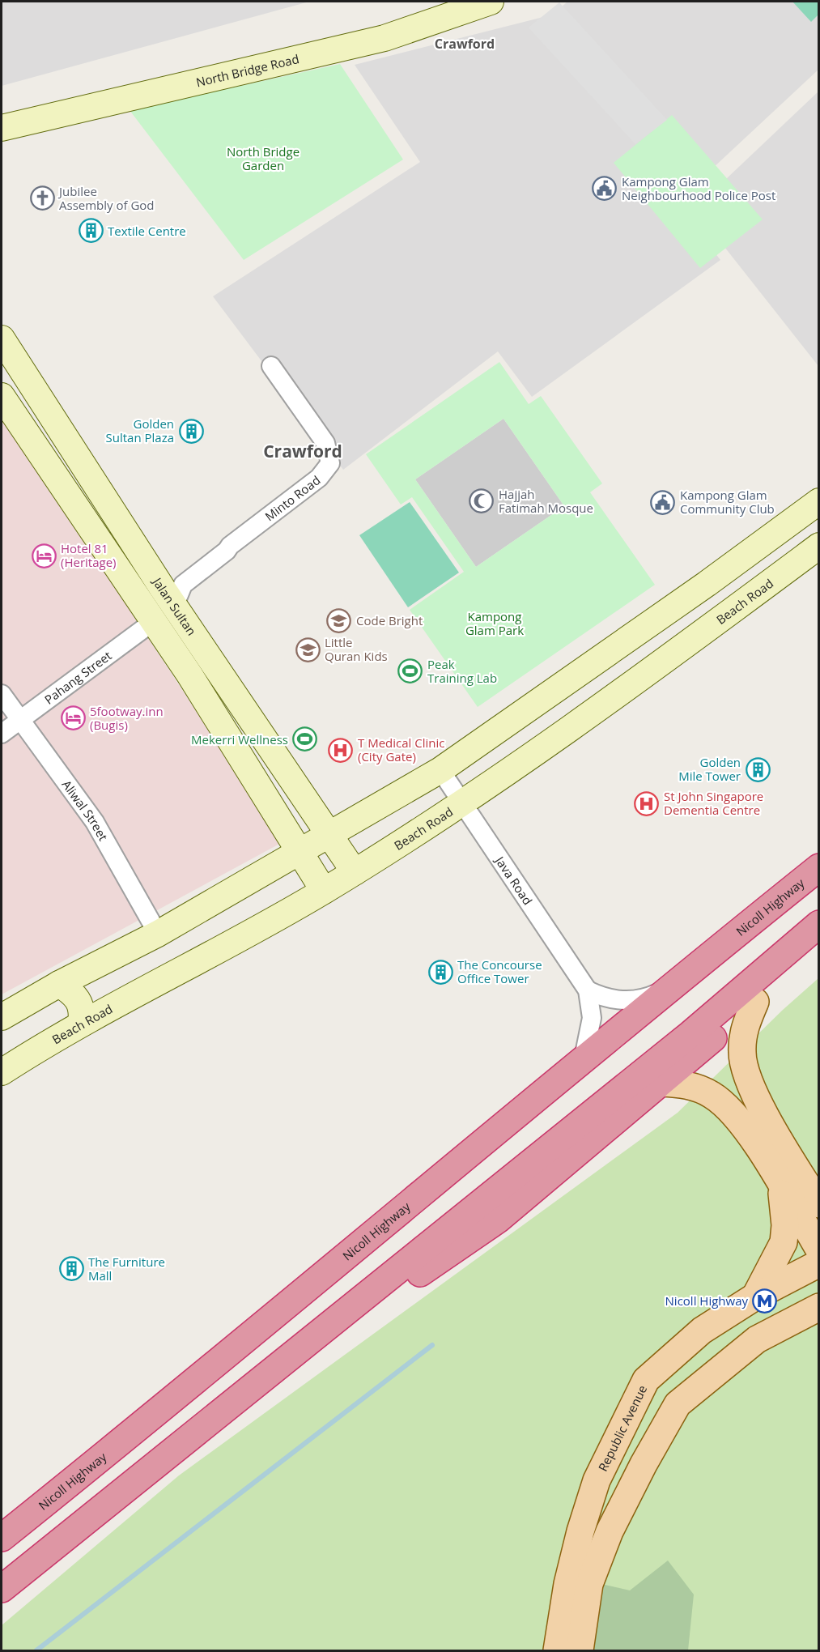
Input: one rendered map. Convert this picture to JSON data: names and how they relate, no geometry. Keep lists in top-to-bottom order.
{
  "streets": {
    "highway": ["Nicoll Highway"],
    "main road": [
      "North Bridge Road",
      "Beach Road",
      "Jalan Sultan",
      "Republic Avenue"
    ],
    "street": [
      "Minto Road",
      "Pahang Street",
      "Aliwal Street",
      "Java Road"
    ]
  },
  "crossings": [
    ["Minto Road", "Jalan Sultan"],
    ["Minto Road", "Pahang Street"],
    ["Beach Road", "Jalan Sultan"],
    ["Beach Road", "Java Road"],
    ["Jalan Sultan", "Pahang Street"],
    ["Pahang Street", "Aliwal Street"],
    ["Java Road", "Nicoll Highway"]
  ],
  "districts": ["Crawford", "Crawford"],
  "parks": ["North Bridge Garden", "Kampong Glam Park"],
  "places": {
    "public building": ["Kampong Glam Neighbourhood Police Post", "Kampong Glam Community Club"],
    "church": ["Jubilee Assembly of God"],
    "building": [
      "Textile Centre",
      "Golden Sultan Plaza",
      "Golden Mile Tower",
      "The Concourse Office Tower",
      "The Furniture Mall"
    ],
    "mosque": ["Hajjah Fatimah Mosque"],
    "hotel": ["Hotel 81 (Heritage)", "5footway.inn (Bugis)"],
    "school or university": ["Code Bright", "Little Quran Kids"],
    "sports": ["Peak Training Lab", "Mekerri Wellness"],
    "hospital": ["T Medical Clinic (City Gate)", "St John Singapore Dementia Centre"],
    "metro station": ["Nicoll Highway"]
  }
}
